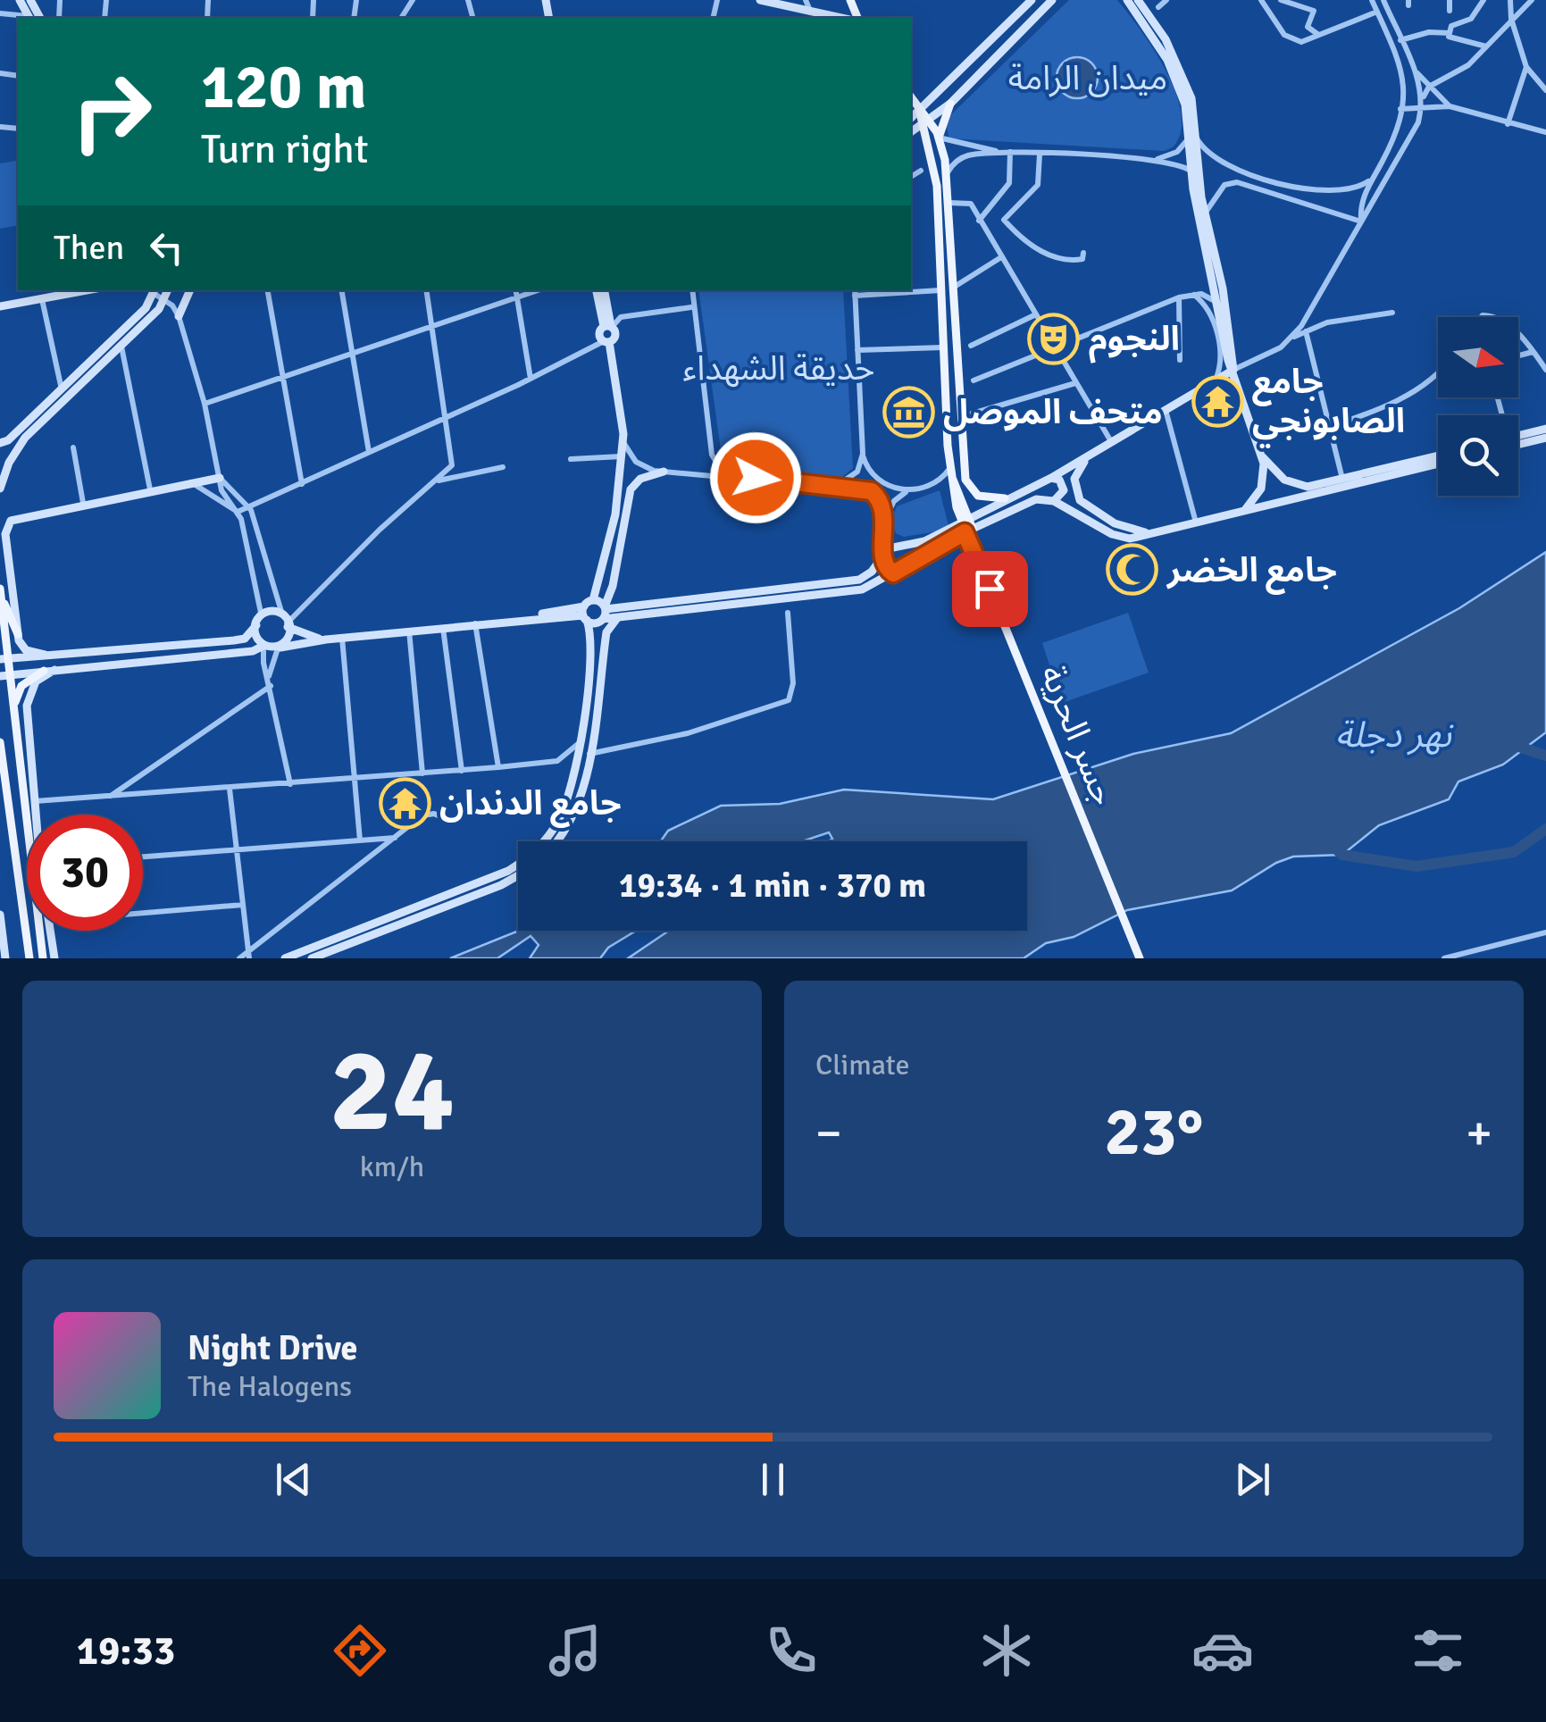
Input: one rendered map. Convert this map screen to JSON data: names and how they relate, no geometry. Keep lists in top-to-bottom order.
{
  "streets": {
    "main road": ["جسر الحرية"]
  },
  "water": ["نهر دجلة"],
  "parks": ["ميدان الرامة", "حديقة الشهداء"],
  "places": {
    "theatre": ["النجوم"],
    "temple": ["جامع الصابونجي", "جامع الدندان"],
    "museum": ["متحف الموصل"],
    "mosque": ["جامع الخضر"]
  },
  "north": "right",
  "page": {
    "turn": ["120 m", "Turn right"],
    "then": "Then",
    "limit": "30",
    "trip": "19:34 · 1 min · 370 m",
    "tile": [
      ["24", "km/h"],
      "Climate"
    ],
    "heat": ["−", "23°", "+"],
    "song": ["Night Drive", "The Halogens"],
    "tabs": "19:33"
  }
}
